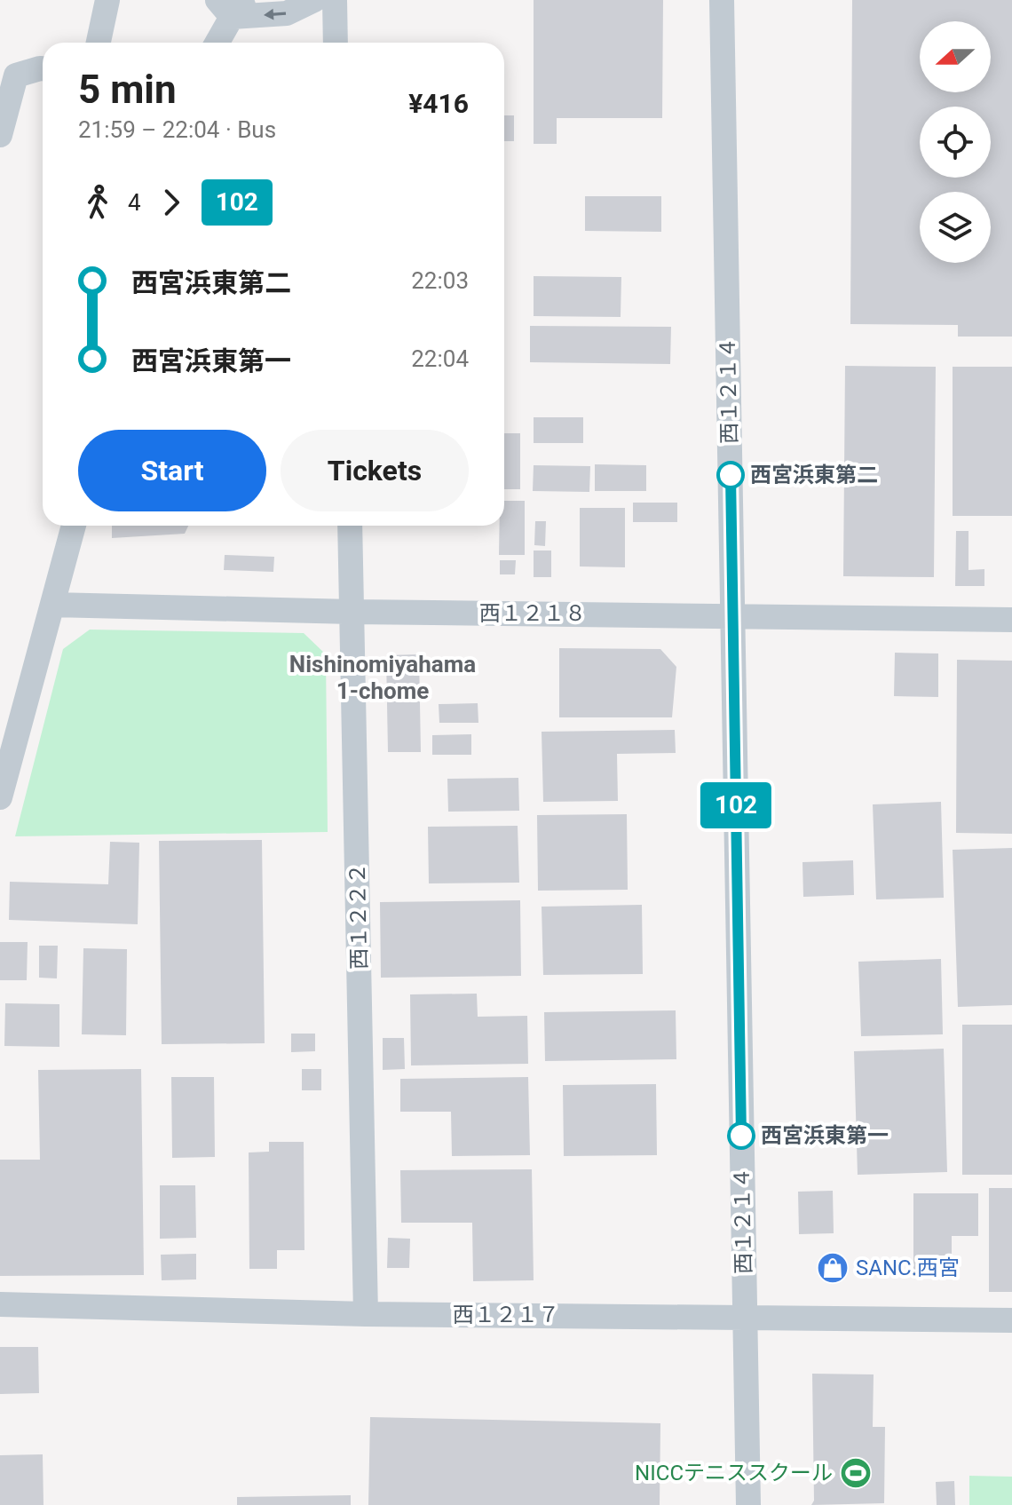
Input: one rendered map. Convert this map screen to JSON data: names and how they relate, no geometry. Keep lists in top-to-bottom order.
{
  "streets": {
    "street": [
      "西１２１４",
      "西１２１８",
      "西１２２２",
      "西１２１７"
    ]
  },
  "crossings": [
    ["西１２１４", "西１２１８"],
    ["西１２１４", "西１２１７"],
    ["西１２１８", "西１２２２"],
    ["西１２２２", "西１２１７"]
  ],
  "districts": ["Nishinomiyahama 1-chome"],
  "places": {
    "other": ["西宮浜東第二", "西宮浜東第一"],
    "shop": ["SANC.西宮"],
    "sports": ["NICCテニススクール"]
  },
  "lines": ["bus line 102"],
  "north": "left",
  "page": {
    "on_map": "102",
    "heading": ["5 min", "21:59 – 22:04 · Bus", "¥416"],
    "legs": ["4", "102"],
    "list": [
      {
        "name": "西宮浜東第二",
        "value": "22:03"
      },
      {
        "name": "西宮浜東第一",
        "value": "22:04"
      }
    ],
    "buttons": ["Start", "Tickets"]
  }
}
